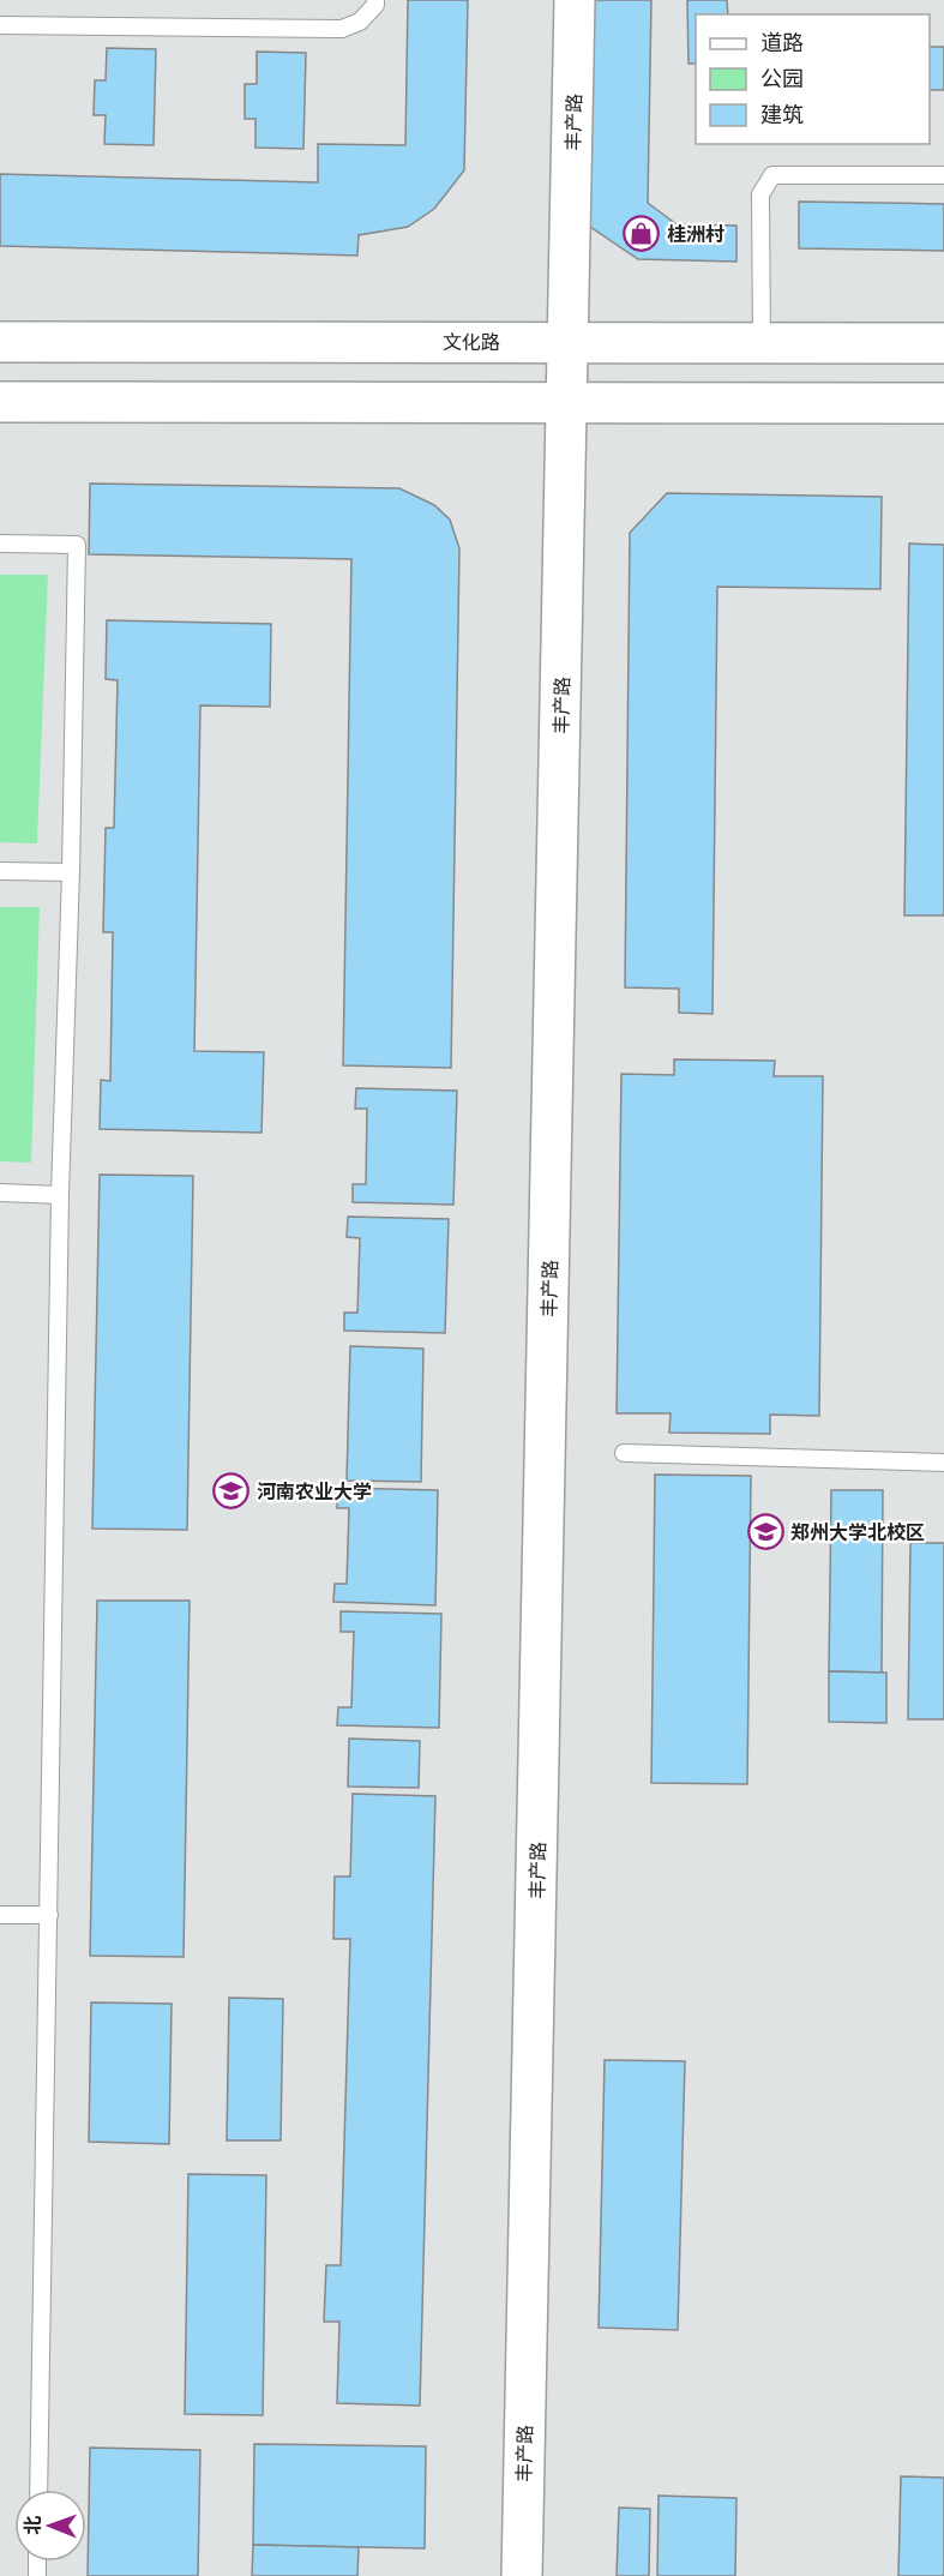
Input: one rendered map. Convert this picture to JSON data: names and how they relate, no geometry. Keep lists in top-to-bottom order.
{
  "streets": {
    "street": ["丰产路", "文化路"]
  },
  "crossings": [
    ["丰产路", "文化路"]
  ],
  "places": {
    "shop": ["桂洲村"],
    "school or university": ["河南农业大学", "郑州大学北校区"]
  },
  "legend": ["道路", "公园", "建筑"],
  "north": "left"
}
